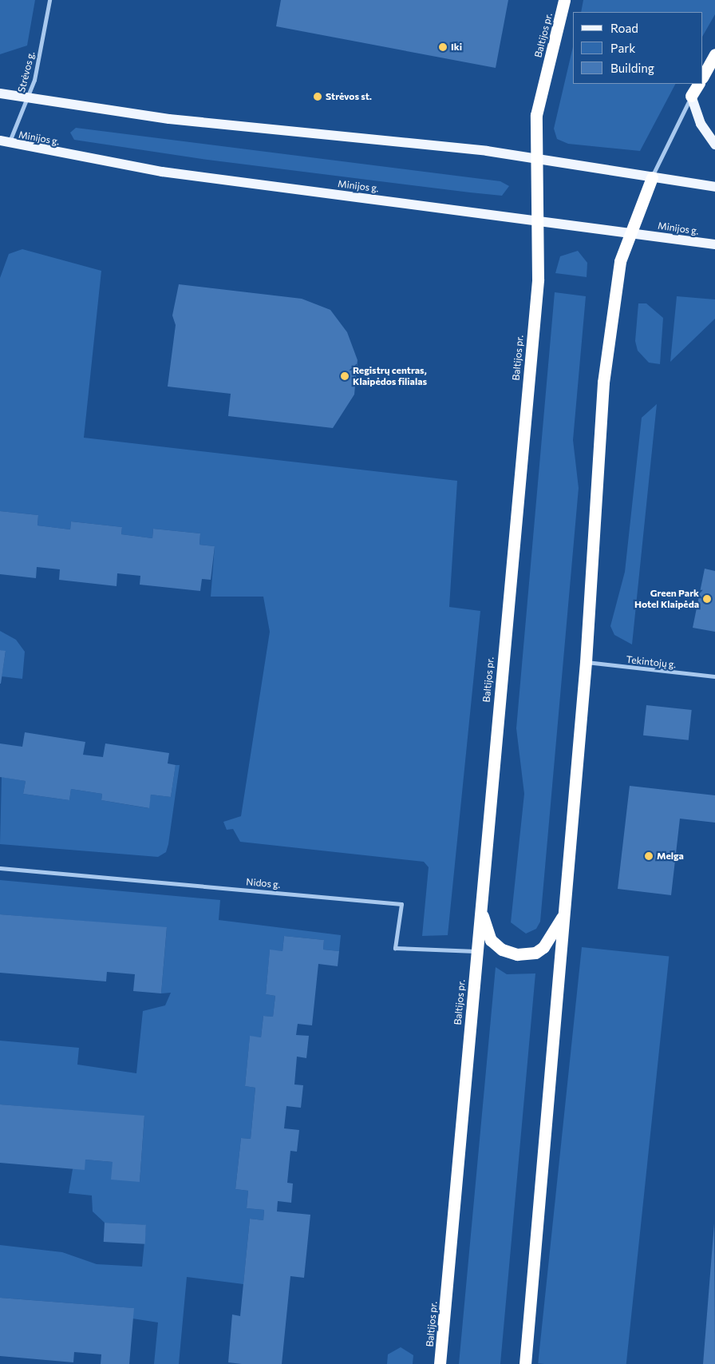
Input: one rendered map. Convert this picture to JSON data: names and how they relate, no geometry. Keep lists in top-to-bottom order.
{
  "streets": {
    "highway": ["Baltijos pr."],
    "main road": ["Minijos g."],
    "street": ["Strėvos g.", "Tekintojų g.", "Nidos g."]
  },
  "crossings": [
    ["Baltijos pr.", "Minijos g."],
    ["Baltijos pr.", "Nidos g."],
    ["Strėvos g.", "Minijos g."]
  ],
  "places": [
    "Iki",
    "Strėvos st.",
    "Registrų centras, Klaipėdos filialas",
    "Green Park Hotel Klaipėda",
    "Melga"
  ],
  "legend": ["Road", "Park", "Building"]
}
